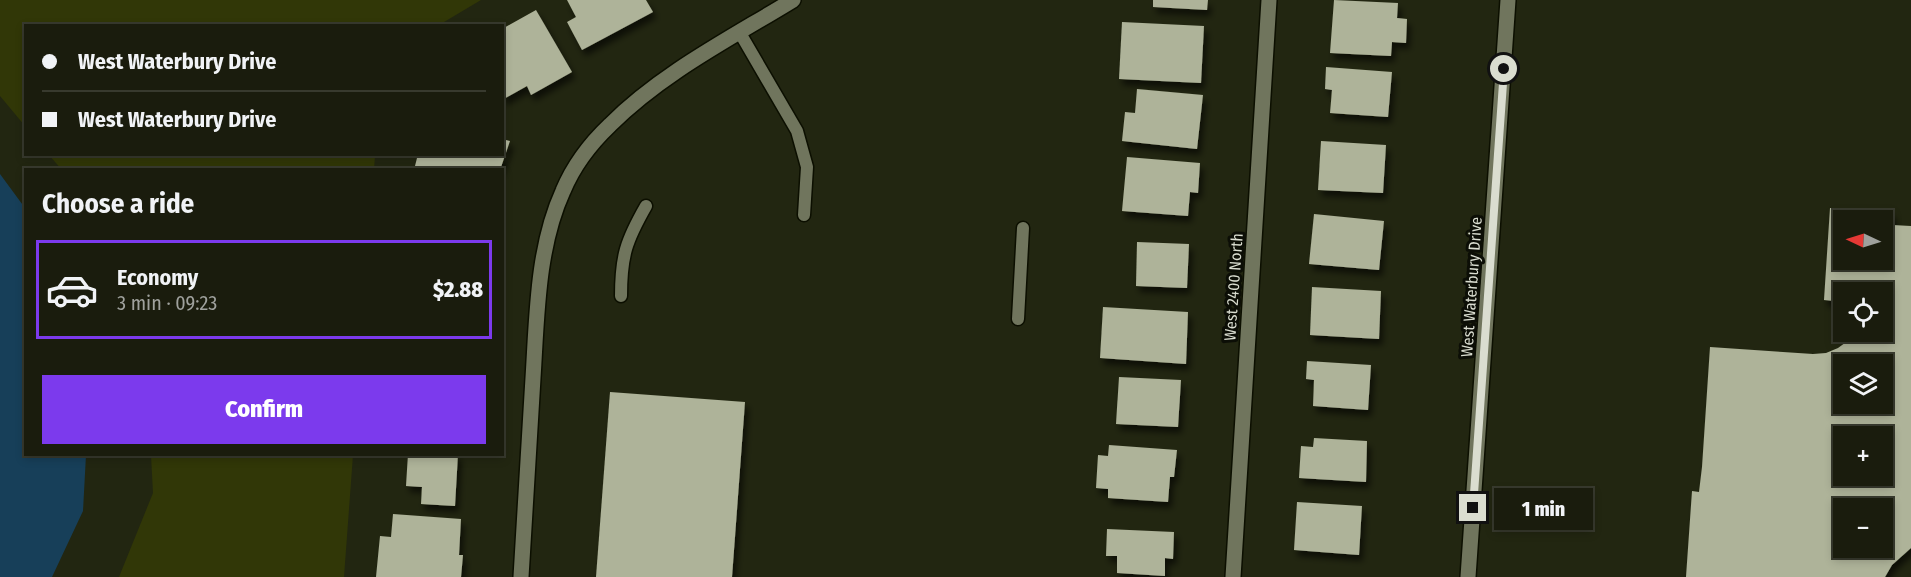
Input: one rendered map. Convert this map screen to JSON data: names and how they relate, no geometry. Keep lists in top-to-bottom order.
{
  "streets": {
    "street": ["West 2400 North", "West Waterbury Drive"]
  },
  "north": "left",
  "page": {
    "banner": ["West Waterbury Drive", "West Waterbury Drive"],
    "heading": "Choose a ride",
    "map_buttons": ["+", "−"],
    "list": [
      {
        "name": "Economy",
        "note": "3 min · 09:23",
        "value": "$2.88"
      }
    ],
    "buttons": "Confirm",
    "bubble": "1 min"
  }
}
